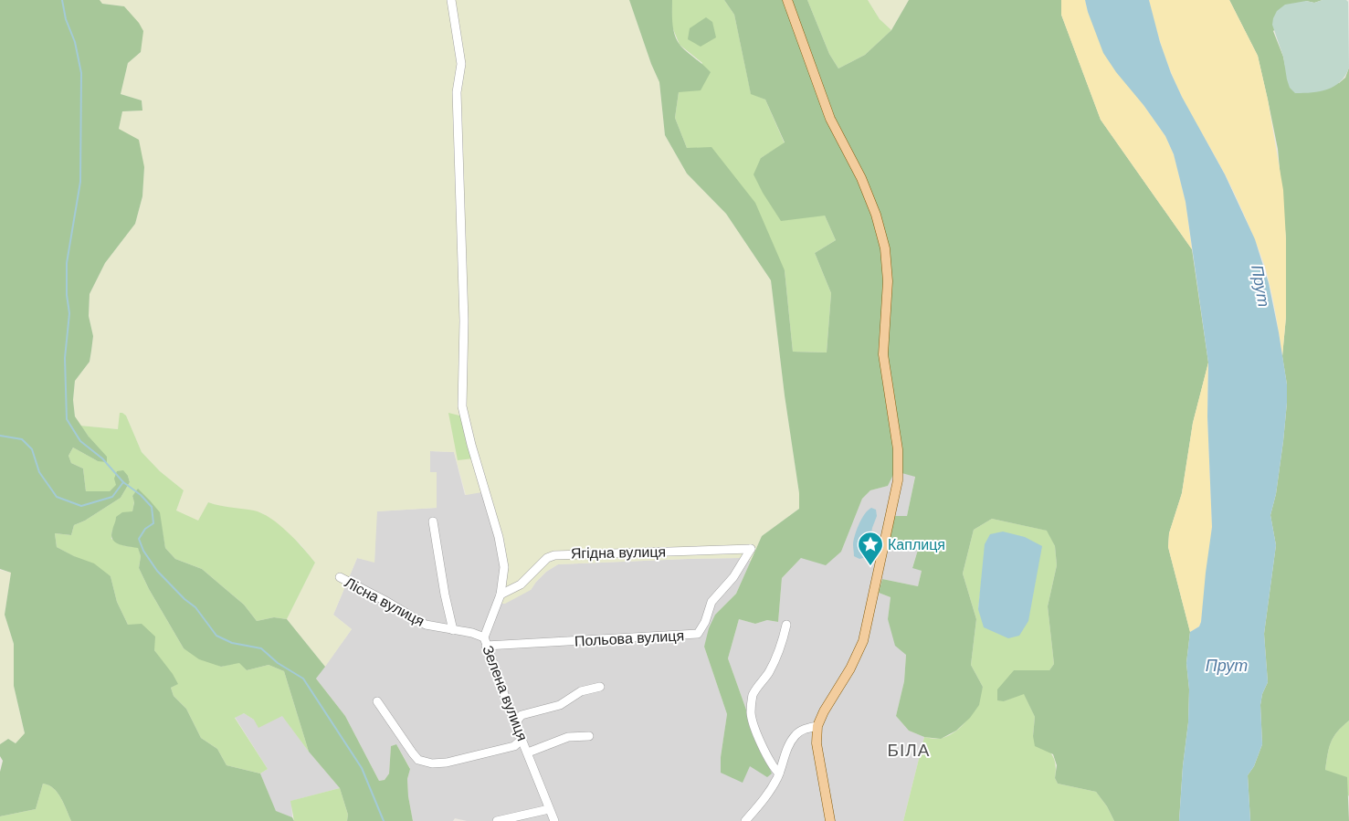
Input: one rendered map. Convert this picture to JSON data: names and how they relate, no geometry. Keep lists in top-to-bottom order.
{
  "streets": {
    "street": [
      "Ягідна вулиця",
      "Лісна вулиця",
      "Польова вулиця",
      "Зелена вулиця"
    ]
  },
  "crossings": [
    ["Ягідна вулиця", "Польова вулиця"],
    ["Ягідна вулиця", "Зелена вулиця"],
    ["Лісна вулиця", "Польова вулиця"],
    ["Лісна вулиця", "Зелена вулиця"],
    ["Польова вулиця", "Зелена вулиця"]
  ],
  "districts": ["БІЛА"],
  "water": ["Прут"],
  "places": {
    "place": ["Каплиця"]
  }
}
